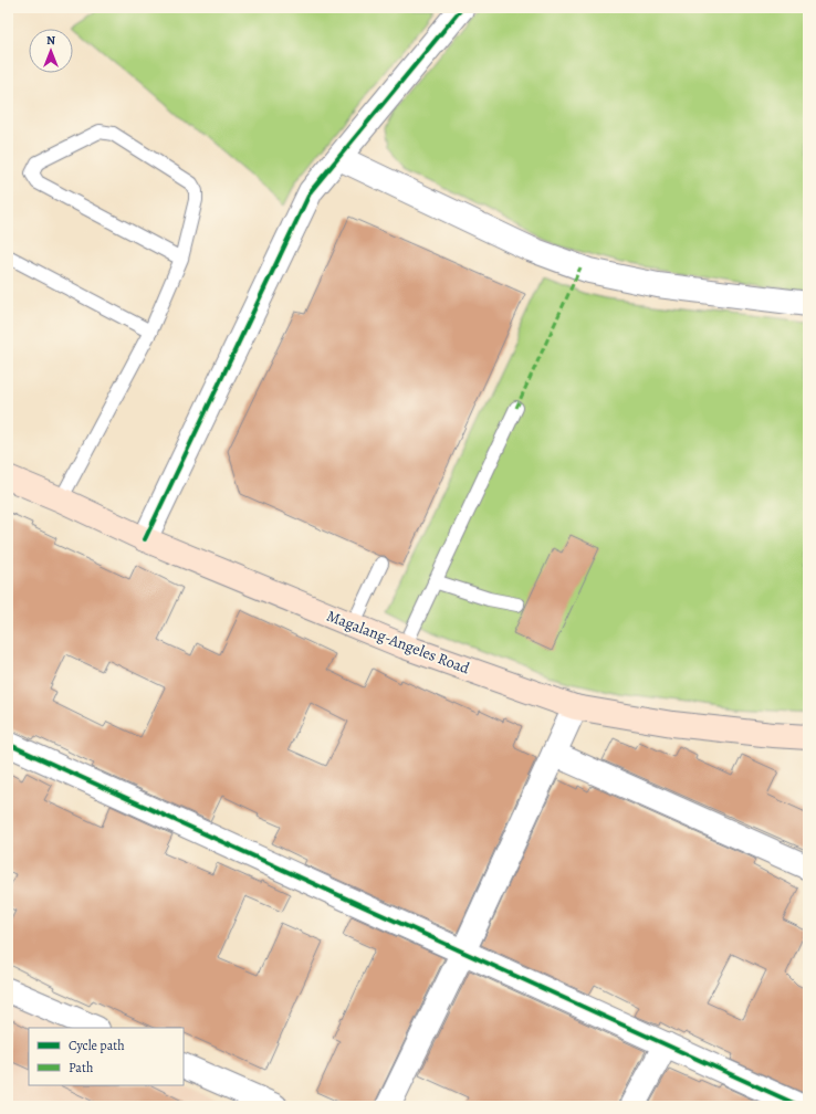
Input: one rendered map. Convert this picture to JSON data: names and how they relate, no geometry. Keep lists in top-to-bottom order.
{
  "streets": {
    "main road": ["Magalang-Angeles Road"]
  },
  "legend": ["Cycle path", "Path"],
  "north": "top"
}
